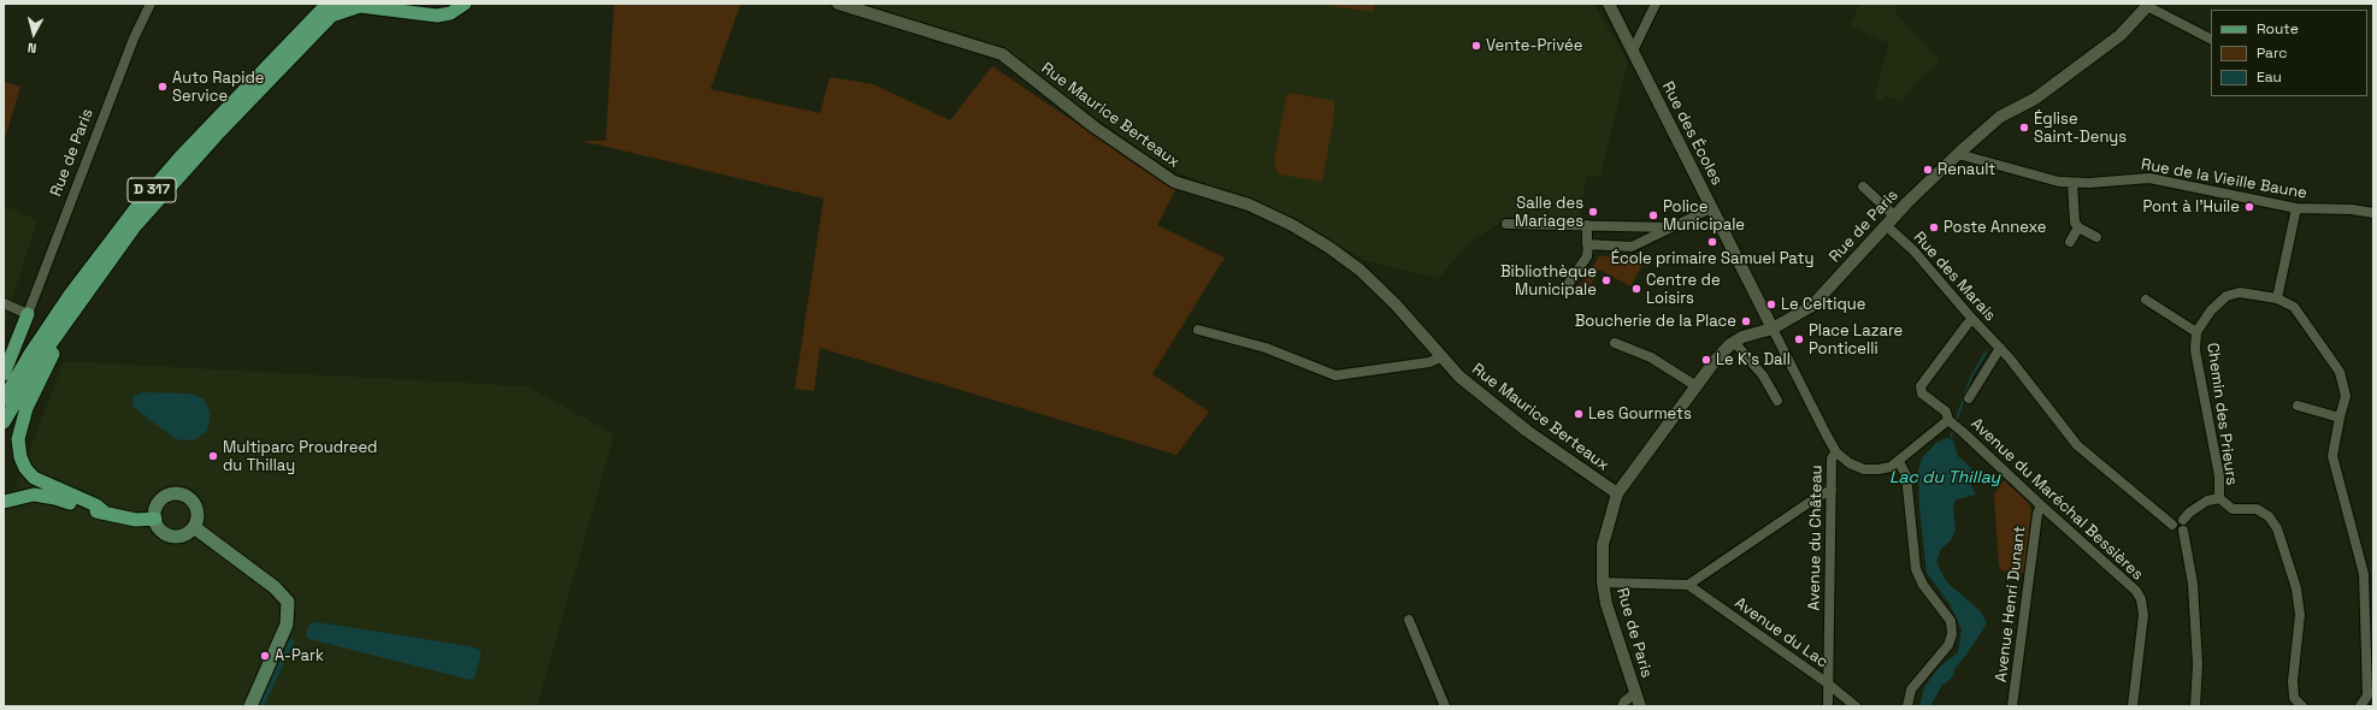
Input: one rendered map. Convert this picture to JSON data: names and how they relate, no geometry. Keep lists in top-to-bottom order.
{
  "streets": {
    "main road": ["D 317"],
    "street": [
      "Rue Maurice Berteaux",
      "Rue des Écoles",
      "Rue de Paris",
      "Rue de la Vieille Baune",
      "Rue des Marais",
      "Chemin des Prieurs",
      "Avenue du Maréchal Bessières",
      "Avenue du Château",
      "Avenue Henri Dunant",
      "Avenue du Lac"
    ]
  },
  "crossings": [
    ["Rue Maurice Berteaux", "Rue de Paris"],
    ["Rue des Écoles", "Rue de Paris"],
    ["Rue des Écoles", "Avenue du Château"],
    ["Rue de Paris", "Rue de la Vieille Baune"],
    ["Rue de Paris", "Rue des Marais"],
    ["Rue de Paris", "Avenue du Château"],
    ["Rue des Marais", "Chemin des Prieurs"],
    ["Avenue du Maréchal Bessières", "Avenue du Château"],
    ["Avenue du Maréchal Bessières", "Avenue Henri Dunant"],
    ["Avenue du Château", "Avenue du Lac"]
  ],
  "water": ["Lac du Thillay"],
  "places": [
    "Vente-Privée",
    "Auto Rapide Service",
    "Église Saint-Denys",
    "Renault",
    "Pont à l'Huile",
    "Salle des Mariages",
    "Police Municipale",
    "Poste Annexe",
    "École primaire Samuel Paty",
    "Bibliothèque Municipale",
    "Centre de Loisirs",
    "Le Celtique",
    "Boucherie de la Place",
    "Place Lazare Ponticelli",
    "Le K's Dall",
    "Les Gourmets",
    "Multiparc Proudreed du Thillay",
    "A-Park"
  ],
  "legend": ["Route", "Parc", "Eau"],
  "north": "bottom"
}
